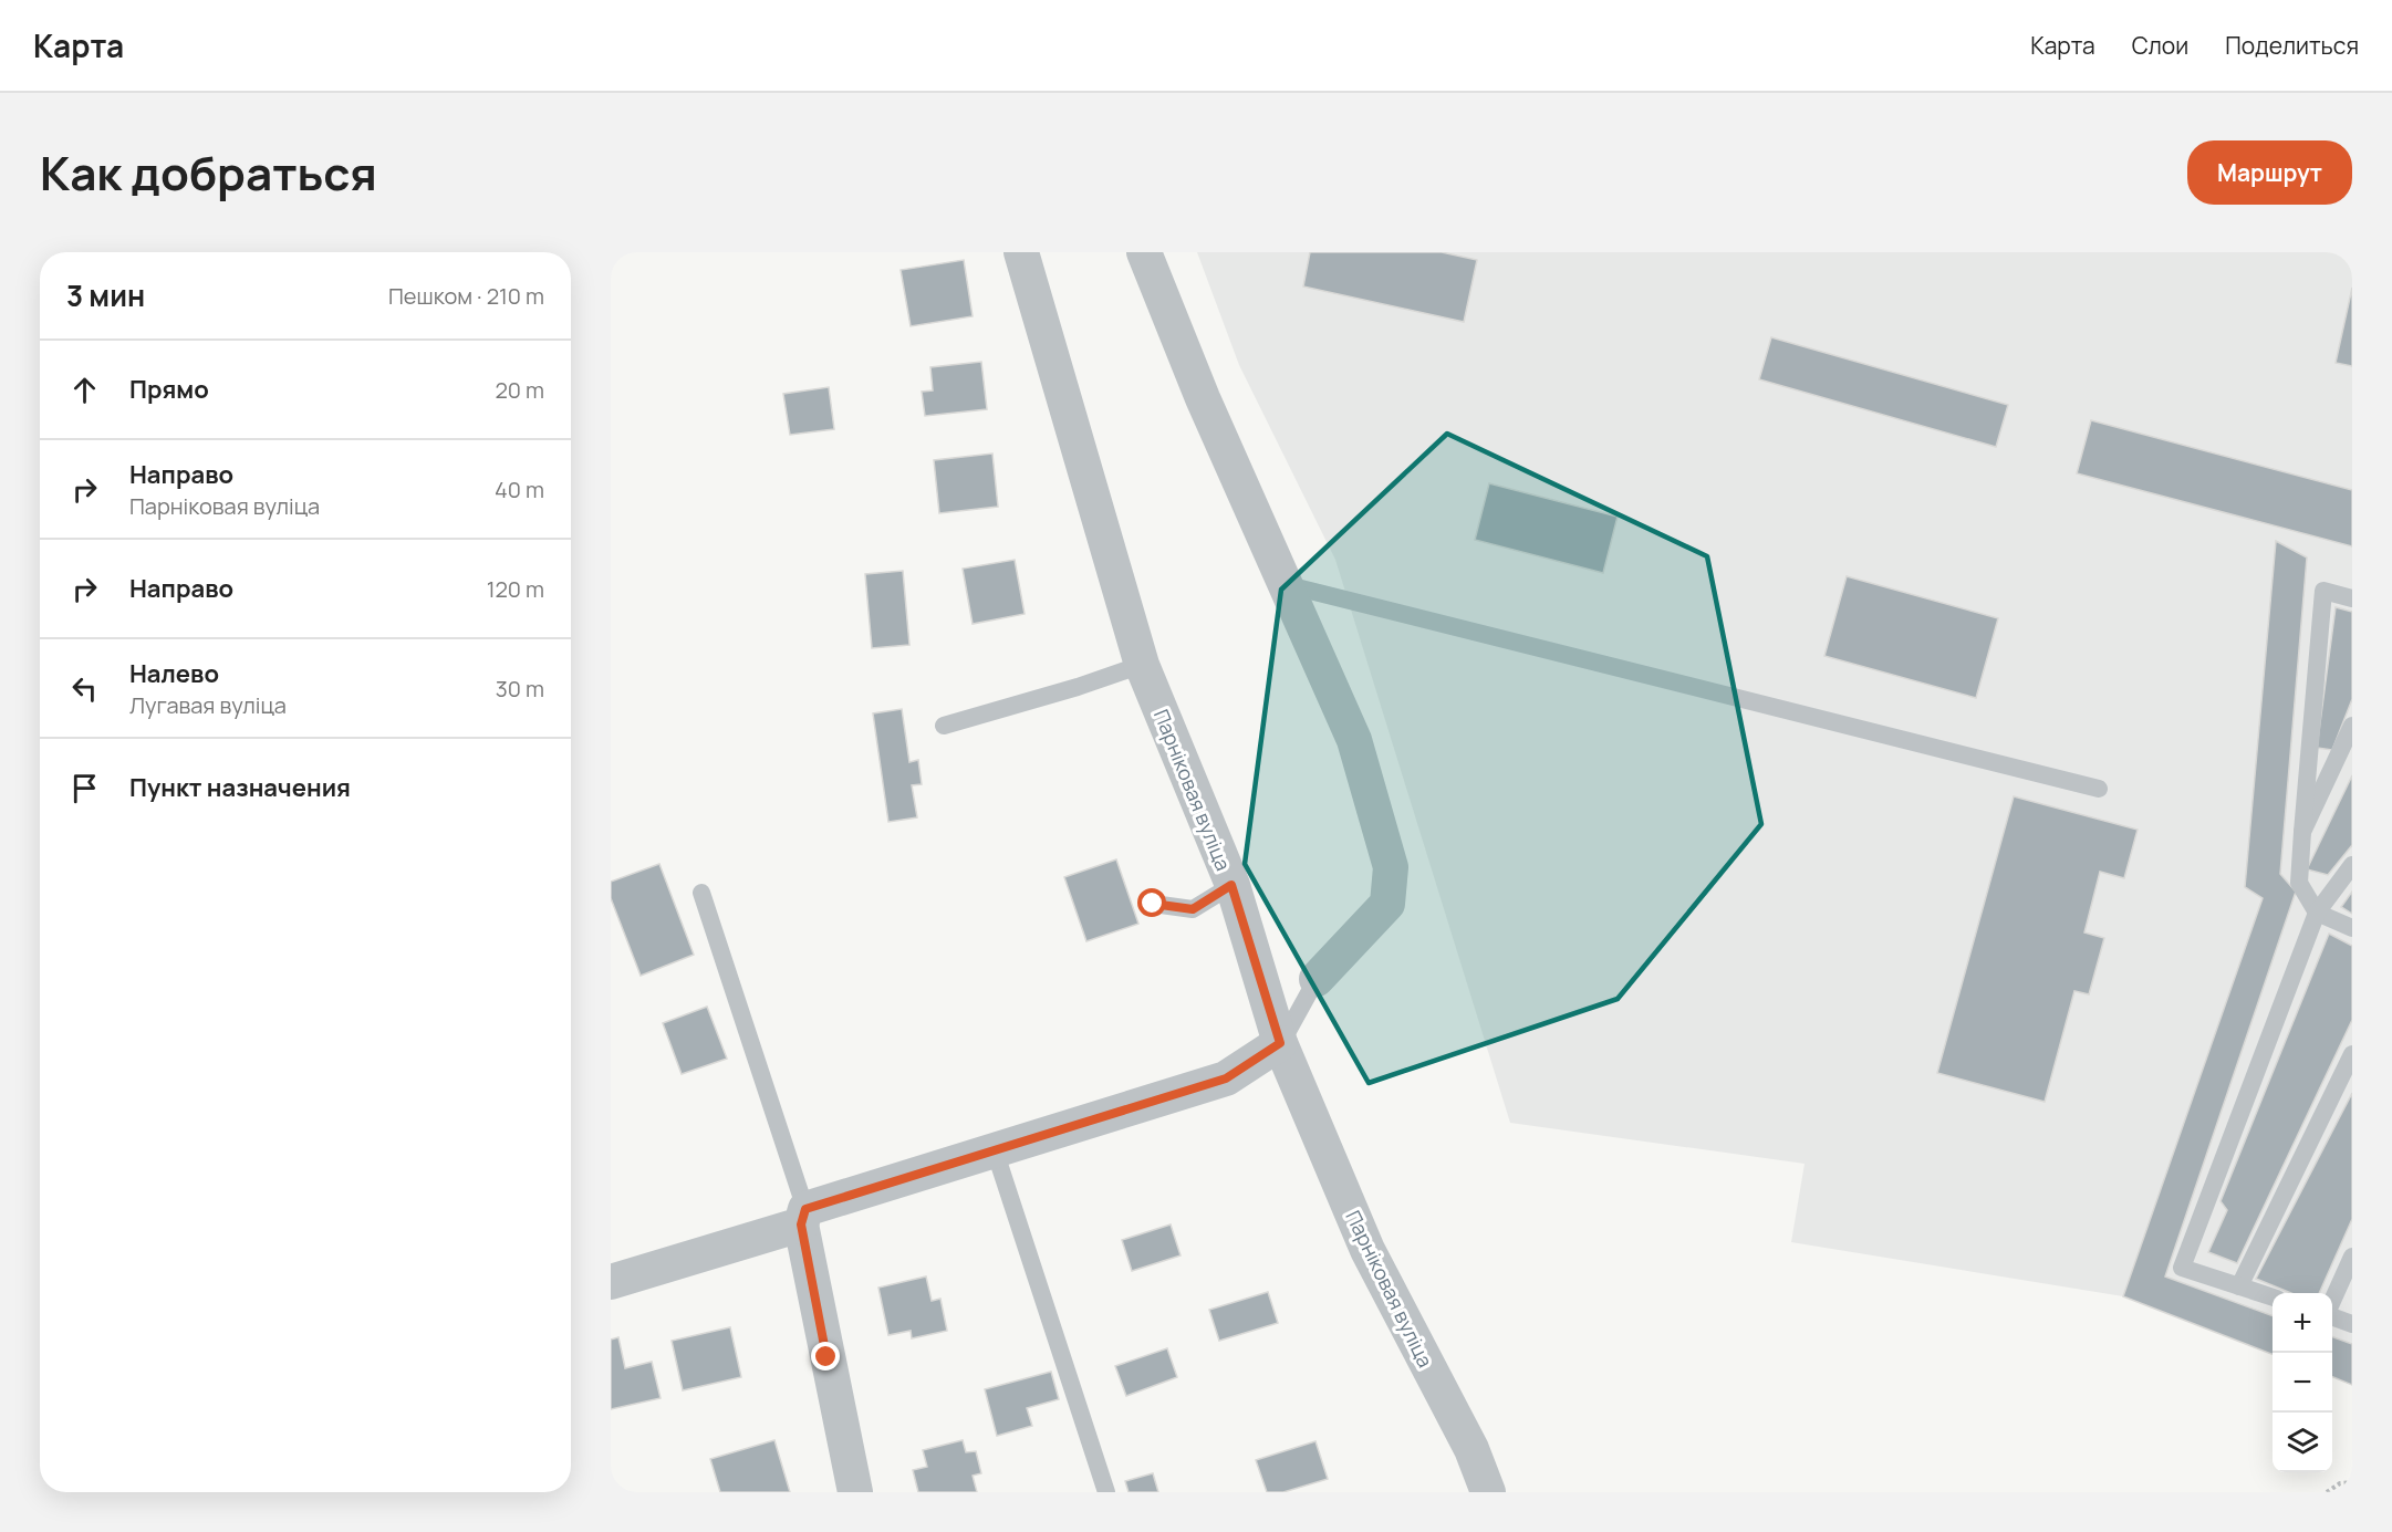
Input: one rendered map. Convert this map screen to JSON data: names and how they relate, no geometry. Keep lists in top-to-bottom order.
{
  "streets": {
    "street": ["Парніковая вуліца"]
  },
  "page": {
    "header": "Карта",
    "nav": ["Карта", "Слои", "Поделиться"],
    "title": "Как добраться",
    "buttons": "Маршрут",
    "heading": ["3 мин", "Пешком · 210 m"],
    "list": [
      ["Прямо", "20 m"],
      ["Направо", "Парніковая вуліца", "40 m"],
      ["Направо", "120 m"],
      ["Налево", "Лугавая вуліца", "30 m"],
      "Пункт назначения"
    ],
    "map_buttons": ["+", "−"]
  }
}
